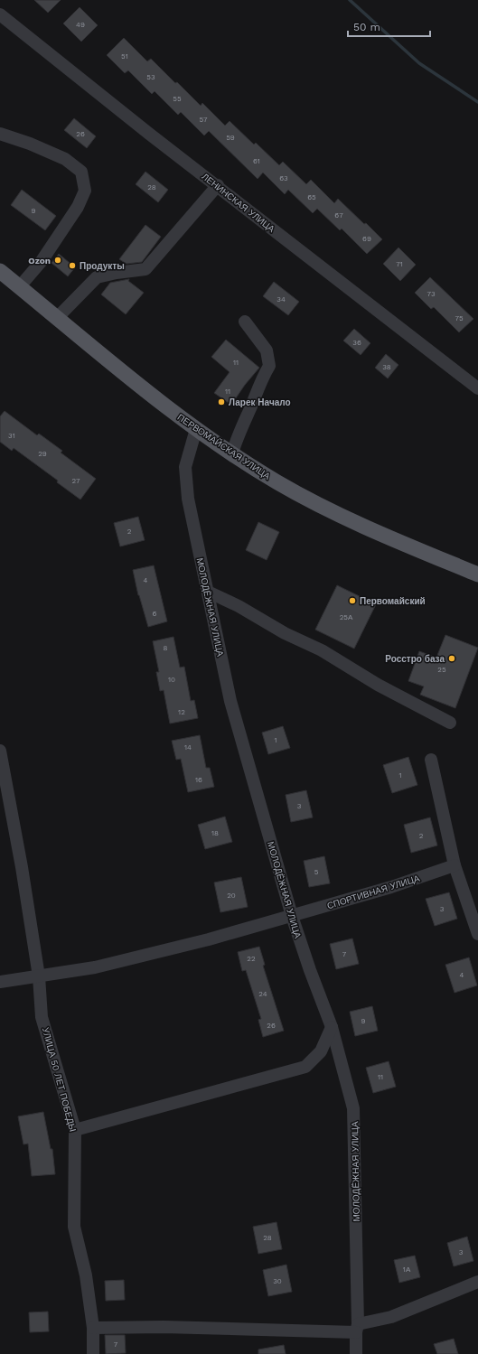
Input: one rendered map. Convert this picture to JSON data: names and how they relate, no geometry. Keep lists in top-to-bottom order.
{
  "streets": {
    "main road": ["ПЕРВОМАЙСКАЯ УЛИЦА"],
    "street": [
      "ЛЕНИНСКАЯ УЛИЦА",
      "МОЛОДЁЖНАЯ УЛИЦА",
      "СПОРТИВНАЯ УЛИЦА",
      "УЛИЦА 50 ЛЕТ ПОБЕДЫ"
    ]
  },
  "crossings": [
    ["ПЕРВОМАЙСКАЯ УЛИЦА", "МОЛОДЁЖНАЯ УЛИЦА"],
    ["МОЛОДЁЖНАЯ УЛИЦА", "СПОРТИВНАЯ УЛИЦА"]
  ],
  "places": [
    "Ozon",
    "Продукты",
    "Ларек Начало",
    "Первомайский",
    "Росстро база"
  ],
  "house_numbers": [
    "49",
    "51",
    "53",
    "55",
    "57",
    "26",
    "59",
    "61",
    "63",
    "28",
    "65",
    "9",
    "67",
    "69",
    "71",
    "73",
    "34",
    "75",
    "36",
    "11",
    "38",
    "11",
    "31",
    "29",
    "27",
    "2",
    "4",
    "6",
    "25А",
    "8",
    "25",
    "10",
    "12",
    "1",
    "14",
    "1",
    "16",
    "3",
    "18",
    "2",
    "5",
    "20",
    "3",
    "7",
    "22",
    "4",
    "24",
    "9",
    "26",
    "11",
    "28",
    "3",
    "1А",
    "30",
    "7"
  ],
  "scale_bar": "50 m"
}
